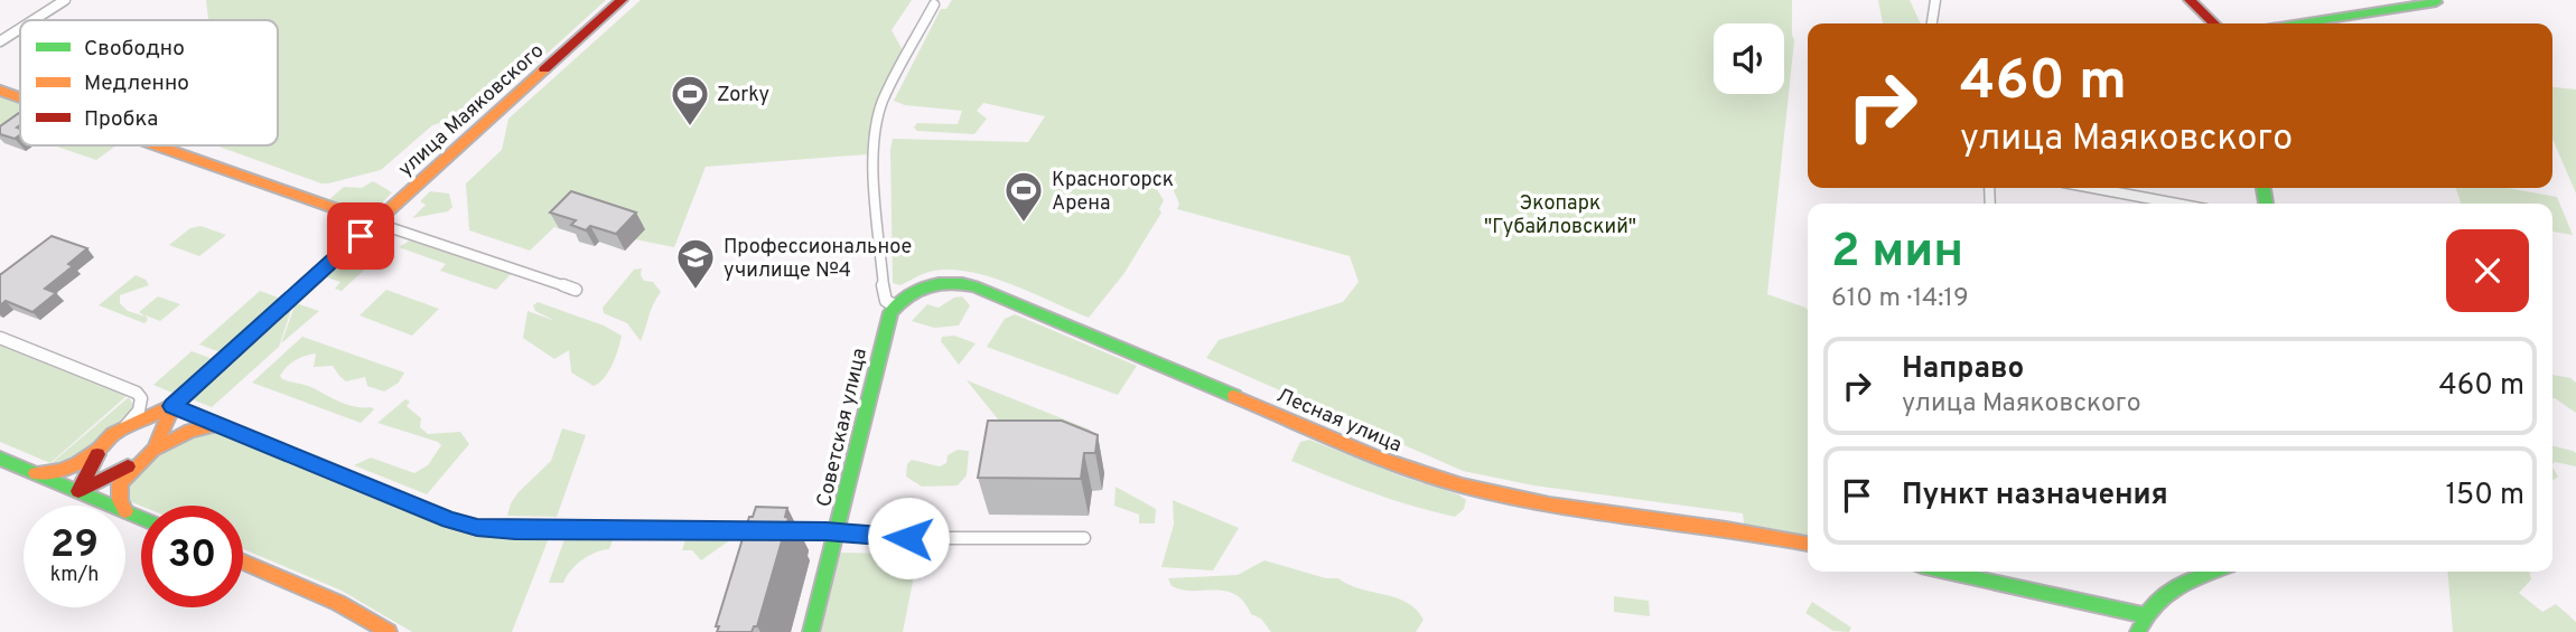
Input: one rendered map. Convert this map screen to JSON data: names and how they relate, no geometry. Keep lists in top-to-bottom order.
{
  "streets": {
    "street": ["улица Маяковского", "Лесная улица", "Советская улица"]
  },
  "crossings": [
    ["Лесная улица", "Советская улица"]
  ],
  "parks": ["Экопарк \"Губайловский\""],
  "places": {
    "sports": ["Zorky", "Красногорск Арена"],
    "school or university": ["Профессиональное училище №4"]
  },
  "legend": ["Свободно", "Медленно", "Пробка"],
  "page": {
    "turn": ["460 m", "улица Маяковского"],
    "heading": ["2 мин", "610 m · 14:19"],
    "list": [
      {
        "name": "Направо",
        "note": "улица Маяковского",
        "value": "460 m"
      },
      {
        "name": "Пункт назначения",
        "value": "150 m"
      }
    ],
    "speed": "29 km/h",
    "limit": "30"
  }
}
